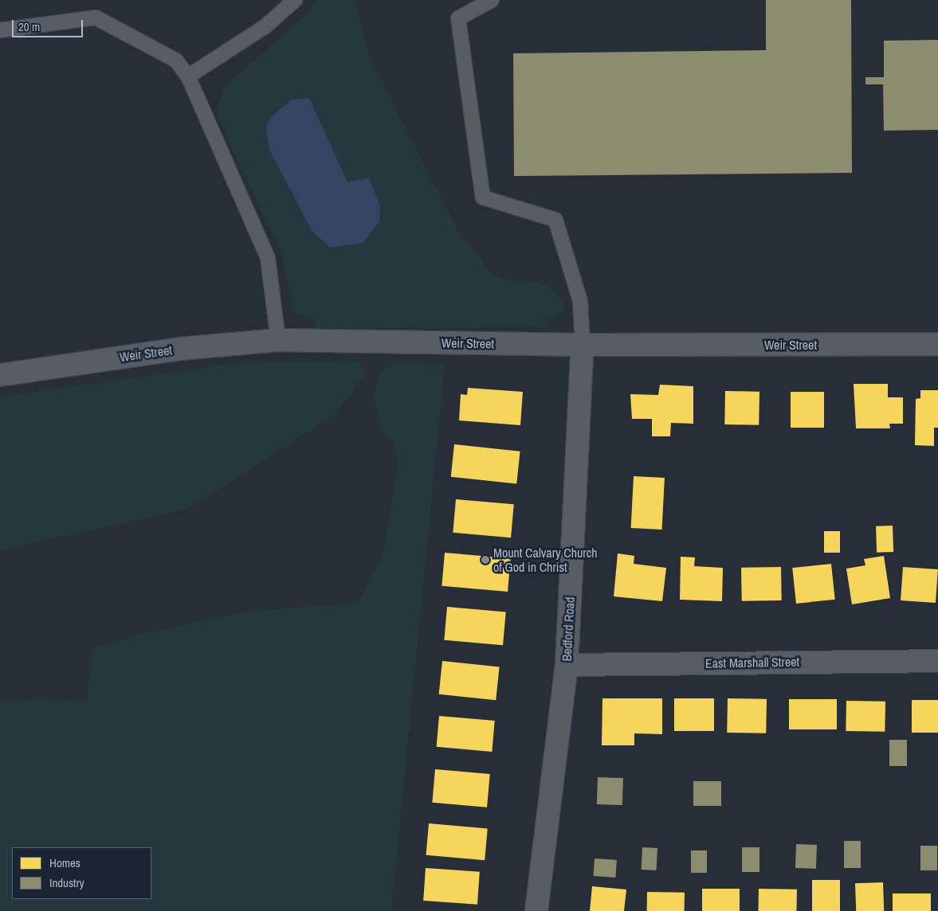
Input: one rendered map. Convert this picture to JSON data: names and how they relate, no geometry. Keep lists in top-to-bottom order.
{
  "streets": {
    "street": ["Weir Street", "Bedford Road", "East Marshall Street"]
  },
  "crossings": [
    ["Weir Street", "Bedford Road"],
    ["Bedford Road", "East Marshall Street"]
  ],
  "places": ["Mount Calvary Church of God in Christ"],
  "legend": ["Homes", "Industry"],
  "scale_bar": "20 m"
}
